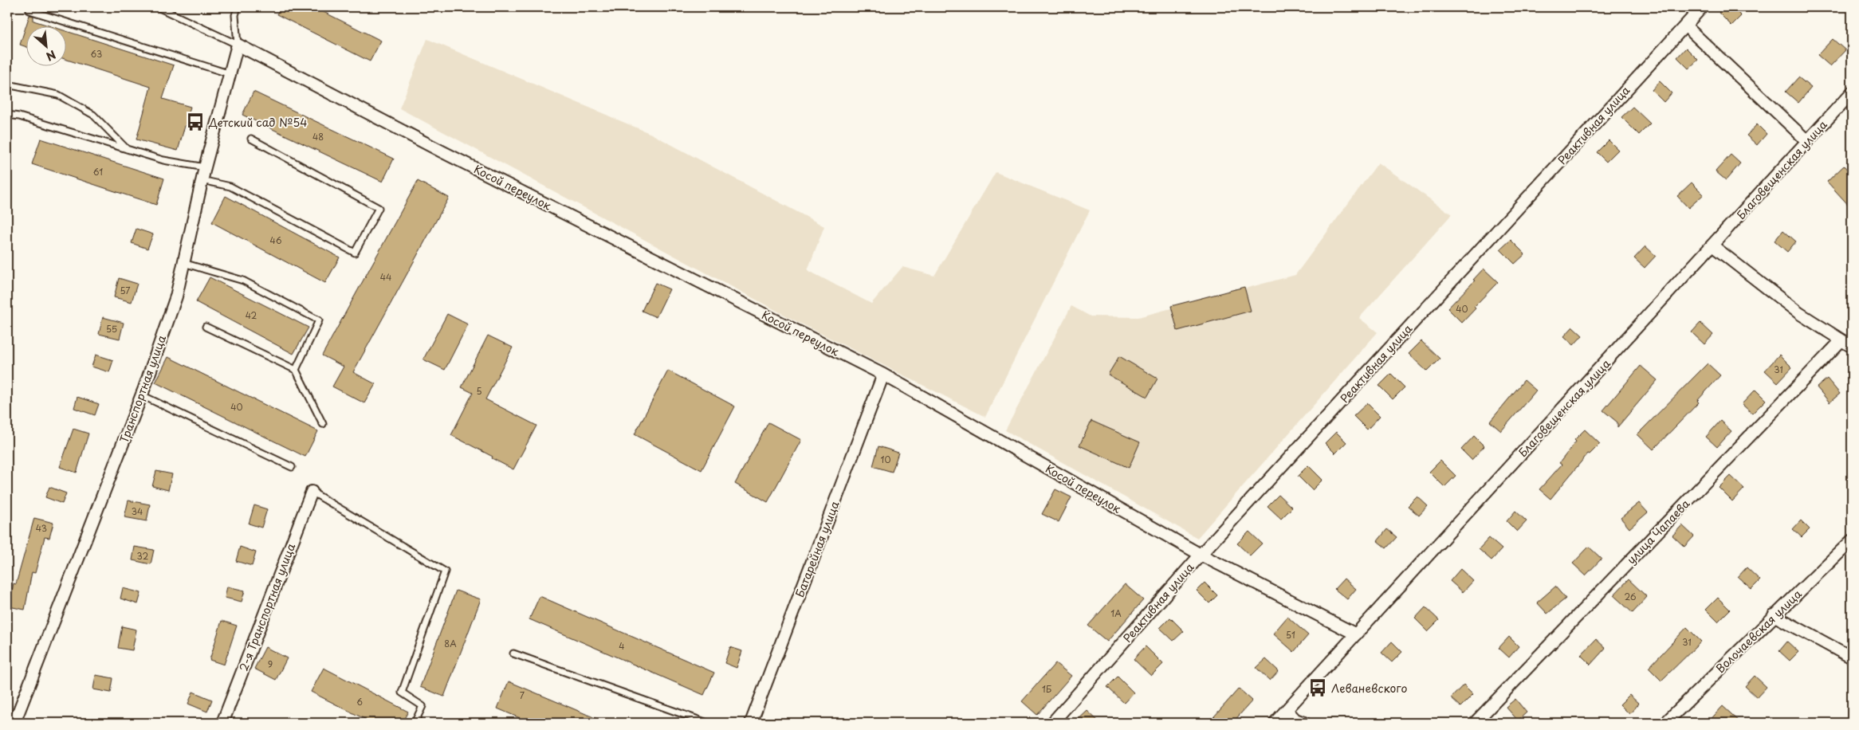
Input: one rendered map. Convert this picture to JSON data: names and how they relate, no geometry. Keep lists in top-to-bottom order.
{
  "streets": {
    "street": [
      "Реактивная улица",
      "Благовещенская улица",
      "Косой переулок",
      "Транспортная улица",
      "улица Чапаева",
      "Батарейная улица",
      "2-я Транспортная улица",
      "Волочаевская улица"
    ]
  },
  "crossings": [
    ["Реактивная улица", "Косой переулок"],
    ["Благовещенская улица", "Косой переулок"],
    ["Косой переулок", "Транспортная улица"],
    ["Косой переулок", "Батарейная улица"]
  ],
  "places": {
    "bus stop": ["Детский сад №54", "Леваневского"]
  },
  "house_numbers": [
    "63",
    "48",
    "61",
    "46",
    "44",
    "57",
    "40",
    "42",
    "55",
    "31",
    "5",
    "40",
    "10",
    "34",
    "43",
    "32",
    "26",
    "1А",
    "51",
    "31",
    "8А",
    "4",
    "9",
    "1Б",
    "7",
    "6"
  ],
  "north": "bottom right"
}
